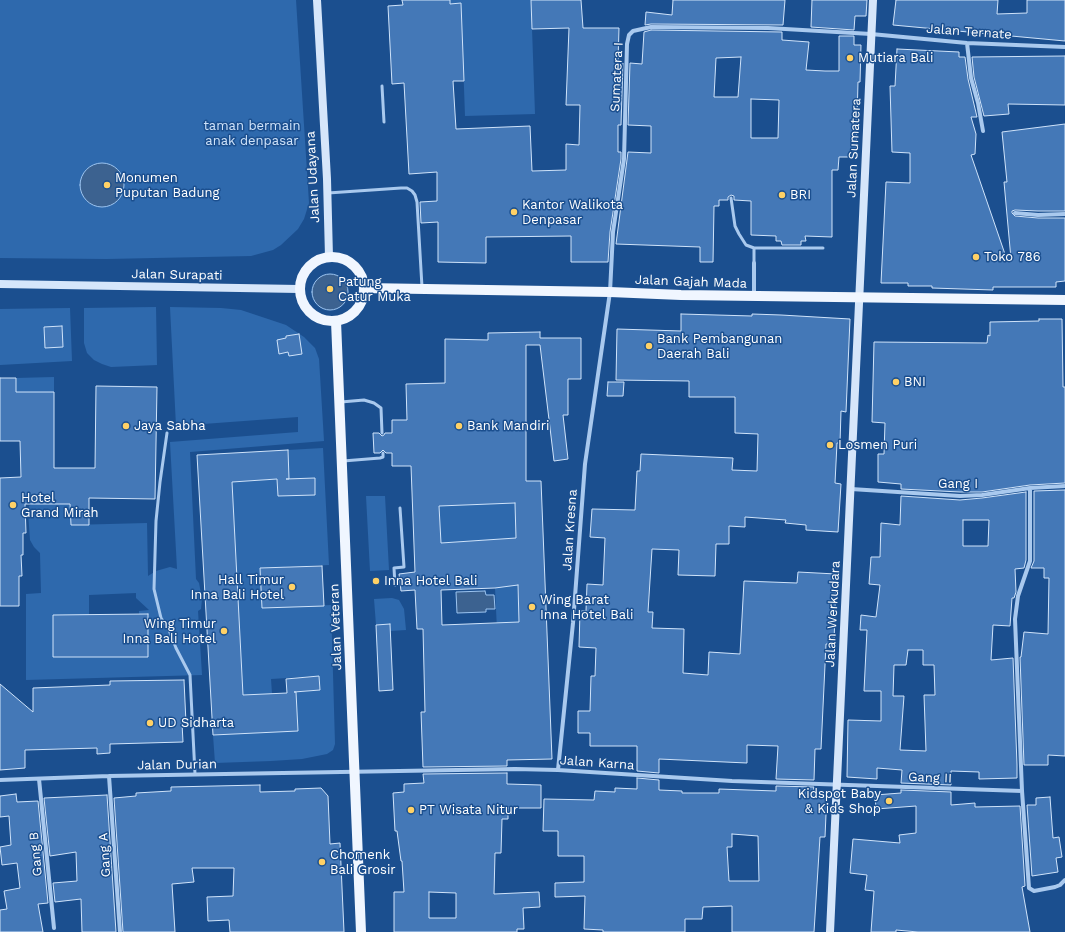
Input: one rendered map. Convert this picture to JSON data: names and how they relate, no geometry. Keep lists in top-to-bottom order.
{
  "streets": {
    "main road": ["Jalan Gajah Mada", "Jalan Veteran"],
    "street": [
      "Jalan Ternate",
      "Sumatera I",
      "Jalan Sumatera",
      "Jalan Udayana",
      "Jalan Surapati",
      "Gang I",
      "Jalan Kresna",
      "Jalan Werkudara",
      "Jalan Karna",
      "Jalan Durian",
      "Gang II",
      "Gang B",
      "Gang A"
    ]
  },
  "crossings": [
    ["Jalan Ternate", "Sumatera I"],
    ["Jalan Ternate", "Jalan Sumatera"],
    ["Sumatera I", "Jalan Sumatera"],
    ["Sumatera I", "Jalan Gajah Mada"],
    ["Sumatera I", "Jalan Kresna"],
    ["Jalan Sumatera", "Jalan Gajah Mada"],
    ["Jalan Sumatera", "Jalan Werkudara"],
    ["Jalan Udayana", "Jalan Surapati"],
    ["Jalan Udayana", "Jalan Gajah Mada"],
    ["Jalan Udayana", "Jalan Veteran"],
    ["Jalan Surapati", "Jalan Gajah Mada"],
    ["Jalan Surapati", "Jalan Veteran"],
    ["Jalan Gajah Mada", "Jalan Kresna"],
    ["Jalan Gajah Mada", "Jalan Werkudara"],
    ["Jalan Gajah Mada", "Jalan Veteran"],
    ["Gang I", "Jalan Werkudara"],
    ["Jalan Kresna", "Jalan Karna"],
    ["Jalan Werkudara", "Jalan Karna"],
    ["Jalan Werkudara", "Gang II"],
    ["Jalan Veteran", "Jalan Karna"],
    ["Jalan Veteran", "Jalan Durian"],
    ["Jalan Karna", "Jalan Durian"],
    ["Jalan Karna", "Gang II"],
    ["Jalan Durian", "Gang B"],
    ["Jalan Durian", "Gang A"]
  ],
  "parks": ["taman bermain anak denpasar"],
  "places": [
    "Mutiara Bali",
    "Monumen Puputan Badung",
    "BRI",
    "Kantor Walikota Denpasar",
    "Toko 786",
    "Patung Catur Muka",
    "Bank Pembangunan Daerah Bali",
    "BNI",
    "Jaya Sabha",
    "Bank Mandiri",
    "Losmen Puri",
    "Hotel Grand Mirah",
    "Inna Hotel Bali",
    "Hall Timur Inna Bali Hotel",
    "Wing Barat Inna Hotel Bali",
    "Wing Timur Inna Bali Hotel",
    "UD Sidharta",
    "Kidspot Baby & Kids Shop",
    "PT Wisata Nitur",
    "Chomenk Bali Grosir"
  ]
}
